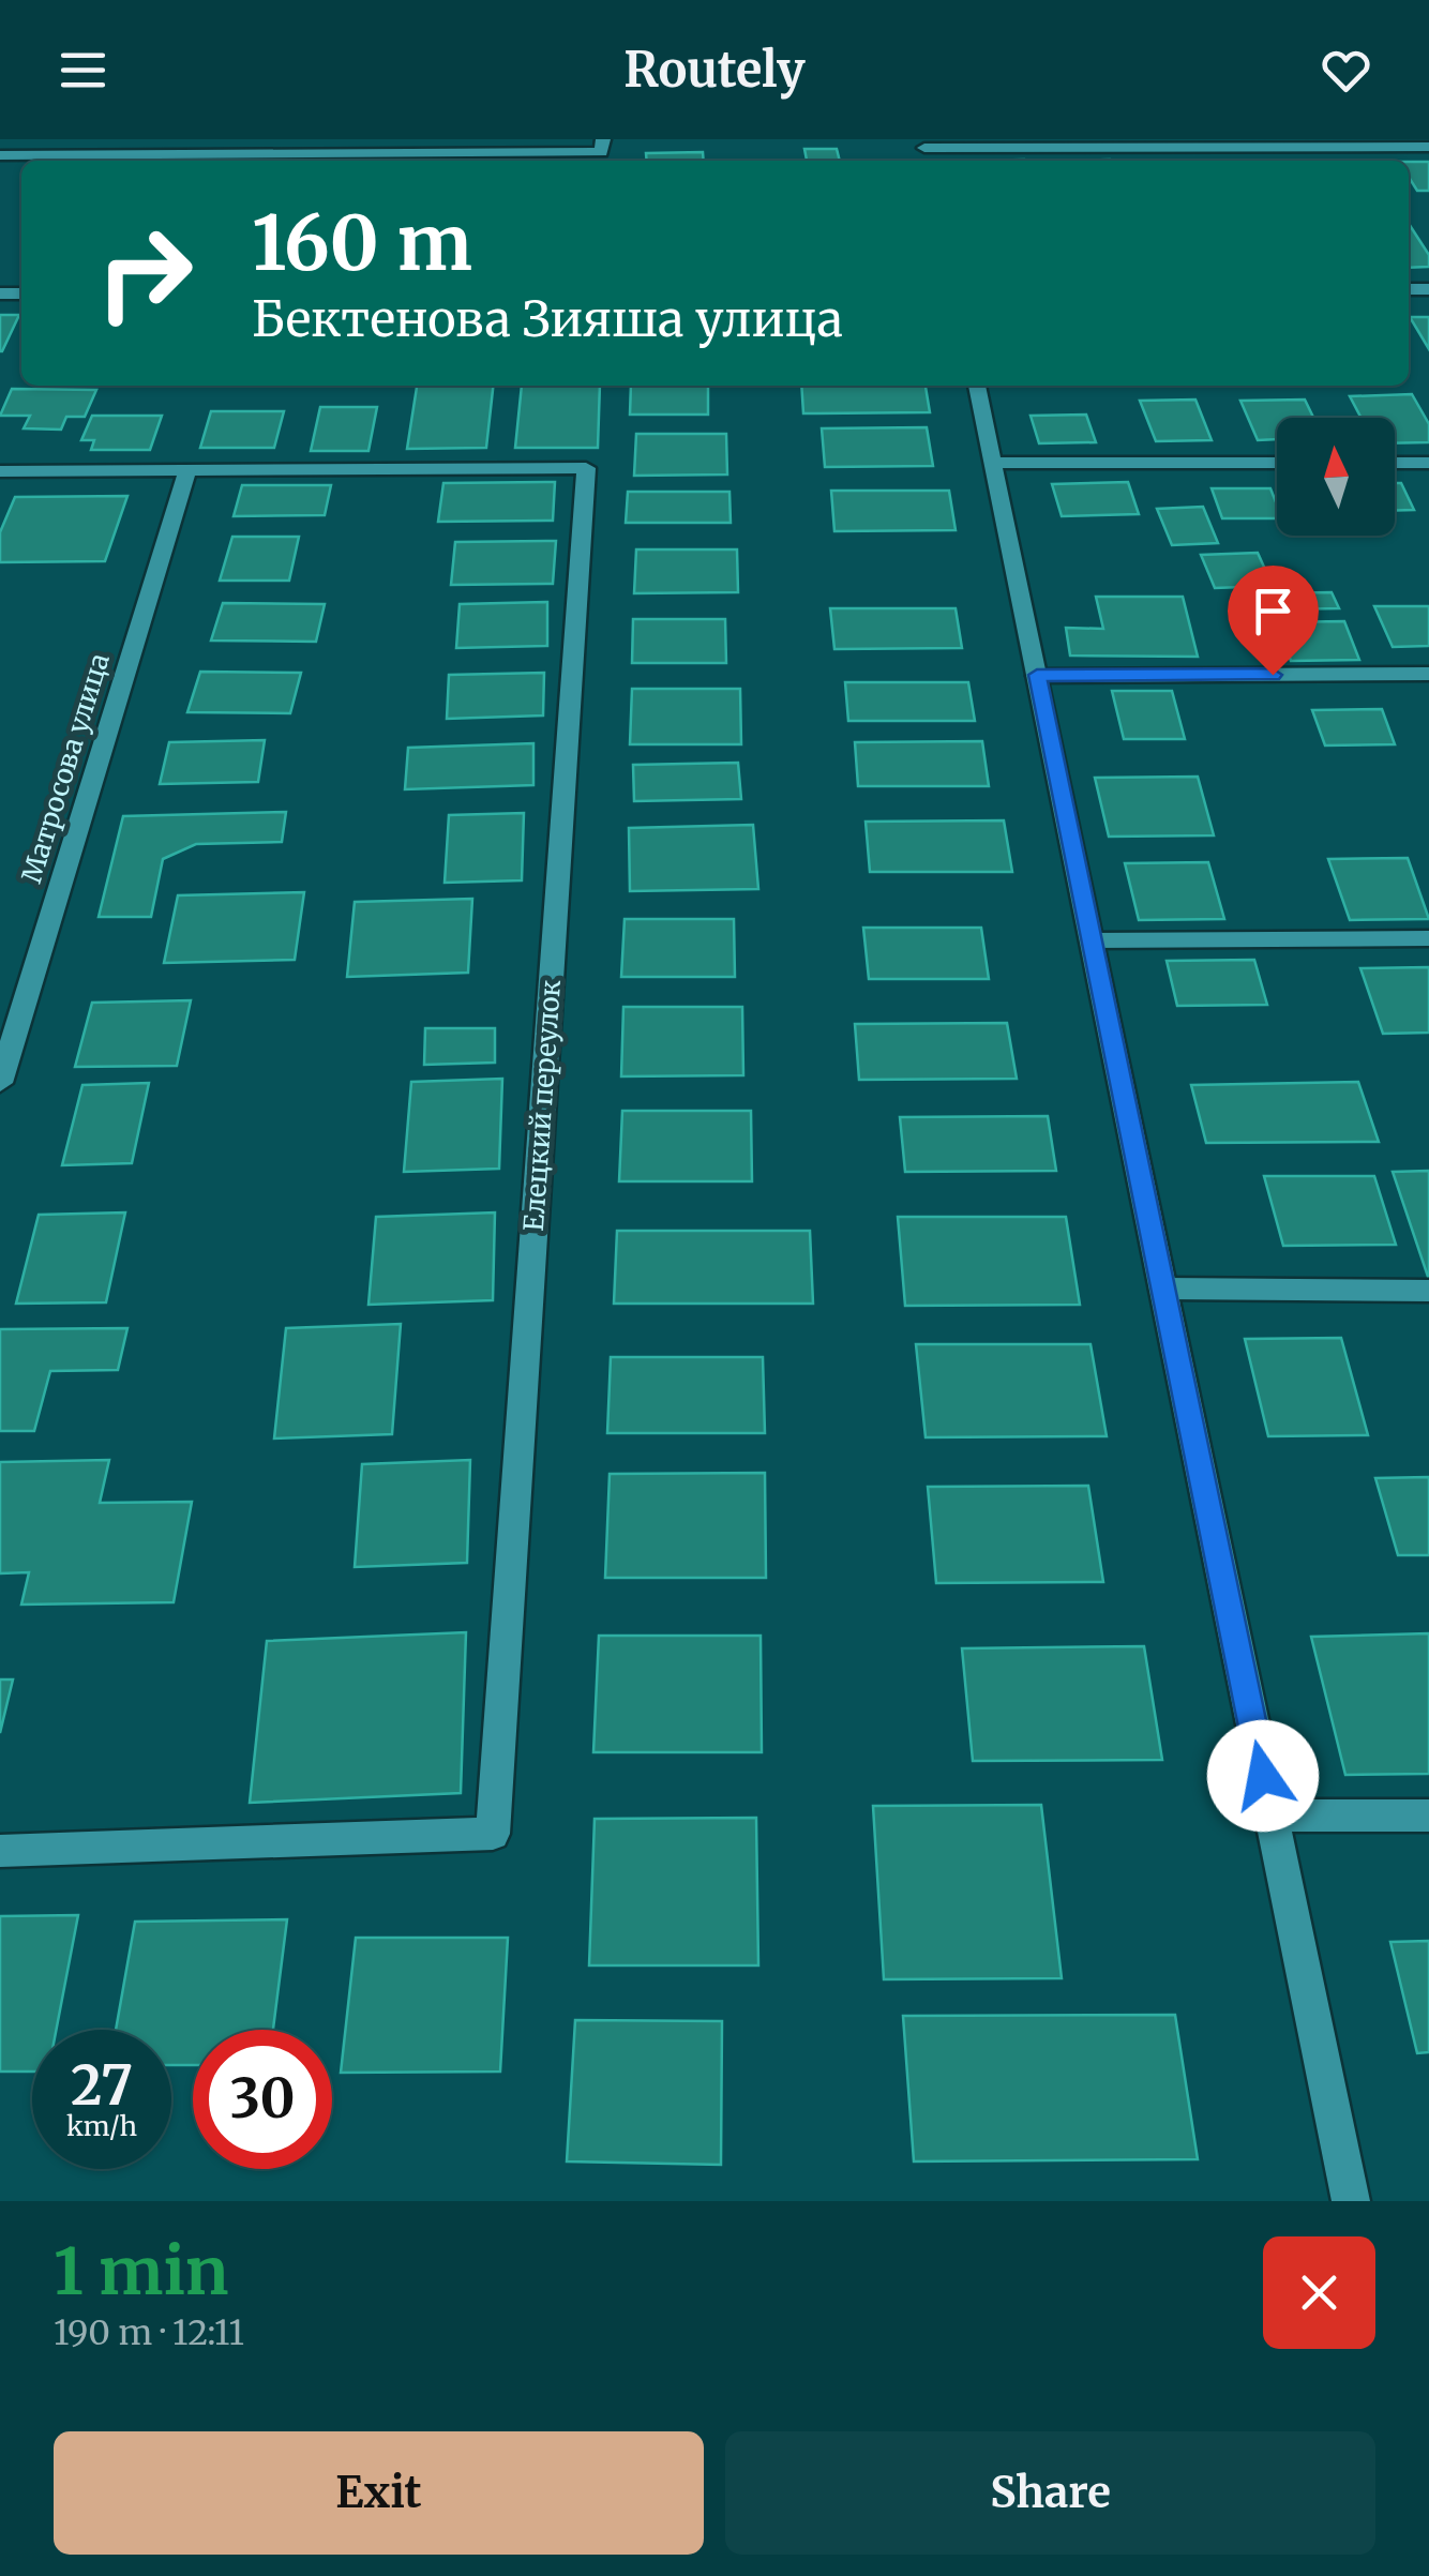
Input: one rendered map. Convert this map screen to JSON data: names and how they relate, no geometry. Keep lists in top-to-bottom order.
{
  "streets": {
    "street": ["Матросова улица", "Елецкий переулок"]
  },
  "crossings": [
    ["Матросова улица", "Елецкий переулок"]
  ],
  "north": "top",
  "page": {
    "header": "Routely",
    "turn": ["160 m", "Бектенова Зияша улица"],
    "speed": "27 km/h",
    "limit": "30",
    "heading": ["1 min", "190 m · 12:11"],
    "buttons": ["Exit", "Share"]
  }
}
